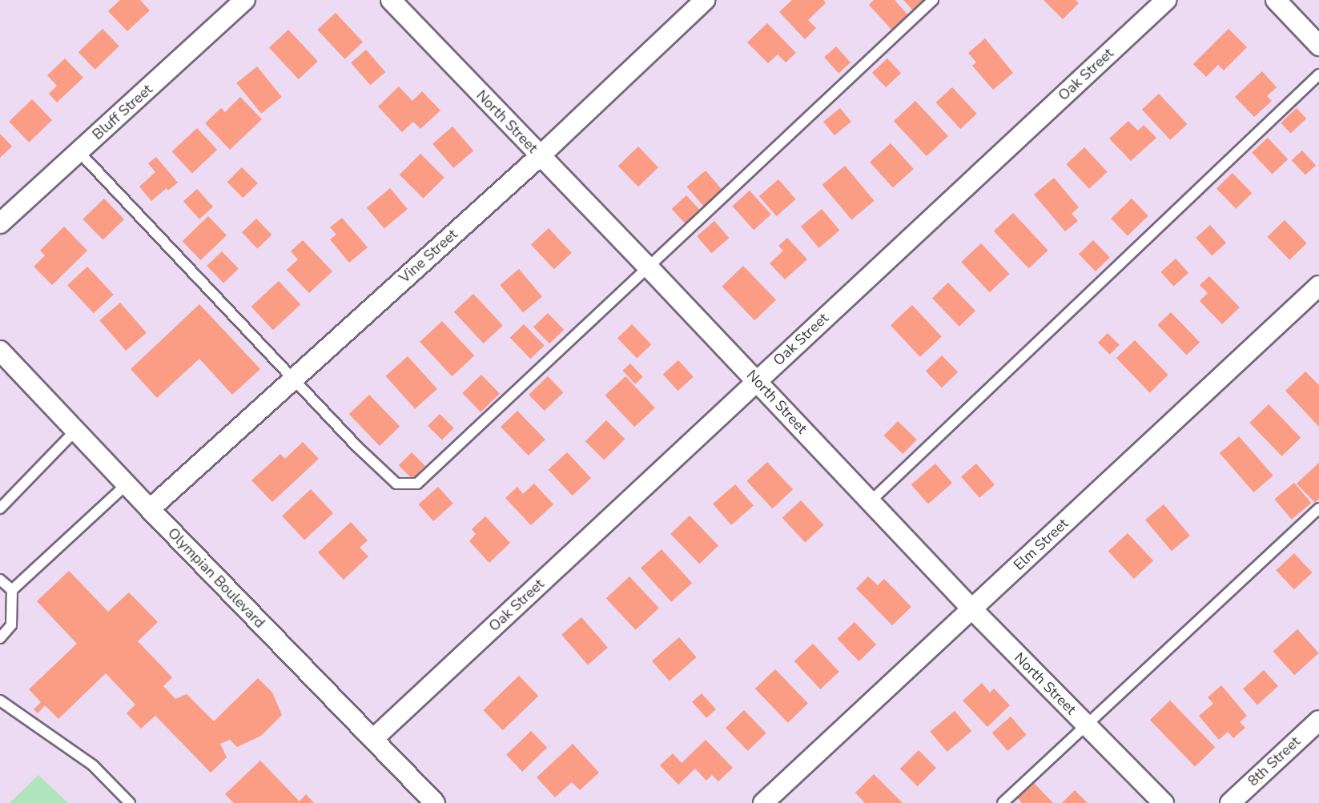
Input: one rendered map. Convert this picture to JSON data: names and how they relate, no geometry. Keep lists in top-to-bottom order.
{
  "streets": {
    "street": [
      "Oak Street",
      "Bluff Street",
      "North Street",
      "Vine Street",
      "Elm Street",
      "Olympian Boulevard",
      "8th Street"
    ]
  },
  "crossings": [
    ["Oak Street", "North Street"],
    ["Oak Street", "Olympian Boulevard"],
    ["North Street", "Vine Street"],
    ["North Street", "Elm Street"],
    ["Vine Street", "Olympian Boulevard"]
  ]
}
